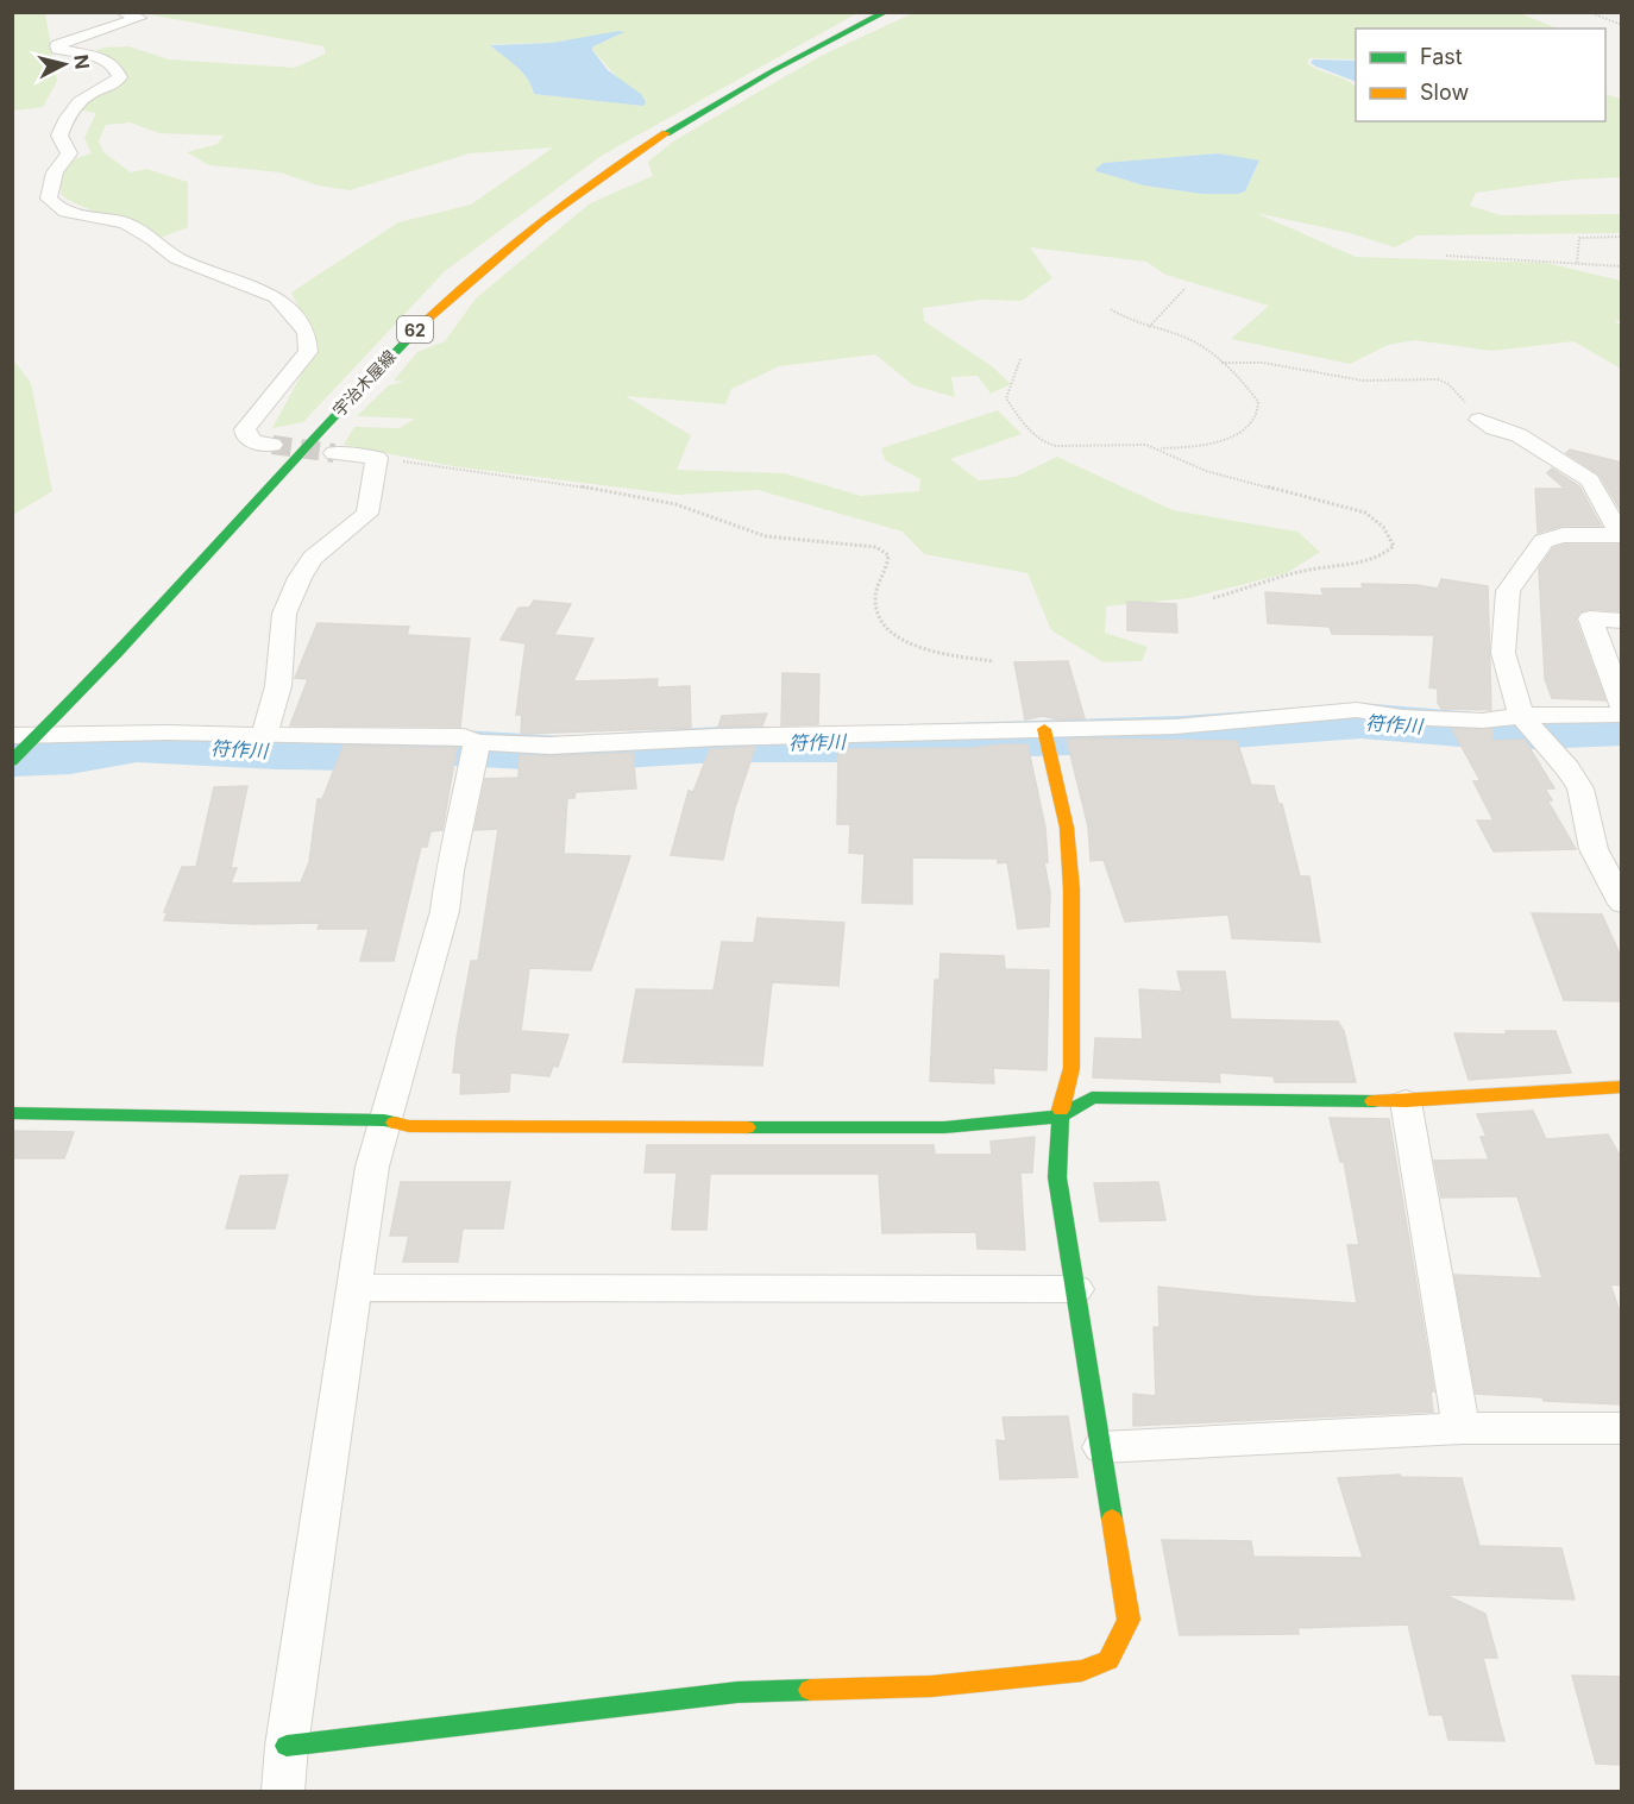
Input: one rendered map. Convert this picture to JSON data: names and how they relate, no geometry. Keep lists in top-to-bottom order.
{
  "streets": {
    "street": ["62", "宇治木屋線"]
  },
  "water": ["符作川"],
  "legend": ["Fast", "Slow"],
  "north": "right"
}
